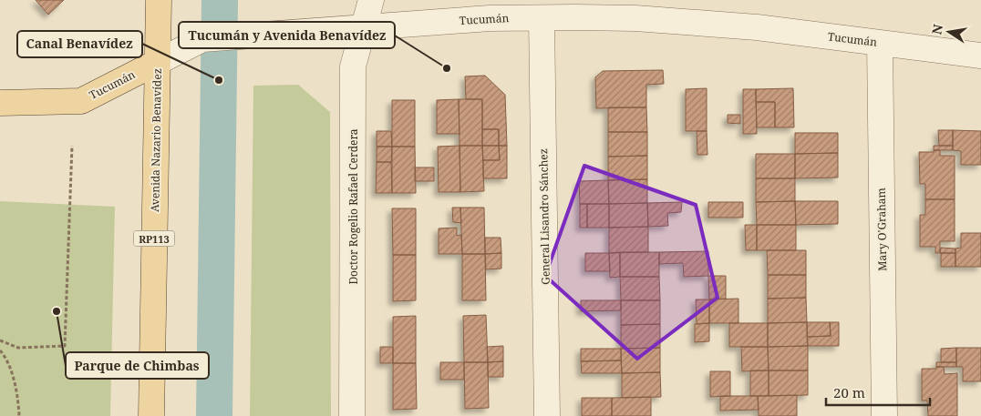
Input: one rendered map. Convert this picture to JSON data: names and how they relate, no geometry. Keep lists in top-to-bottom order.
{
  "streets": {
    "main road": ["Tucumán", "Avenida Nazario Benavídez", "RP113"],
    "street": ["Doctor Rogelio Rafael Cerdera", "General Lisandro Sánchez", "Mary O'Graham"]
  },
  "crossings": [
    ["Tucumán", "Avenida Nazario Benavídez"],
    ["Tucumán", "Doctor Rogelio Rafael Cerdera"],
    ["Tucumán", "General Lisandro Sánchez"],
    ["Tucumán", "Mary O'Graham"]
  ],
  "places": ["Tucumán y Avenida Benavídez", "Canal Benavídez", "Parque de Chimbas"],
  "scale_bar": "20 m",
  "north": "left"
}
